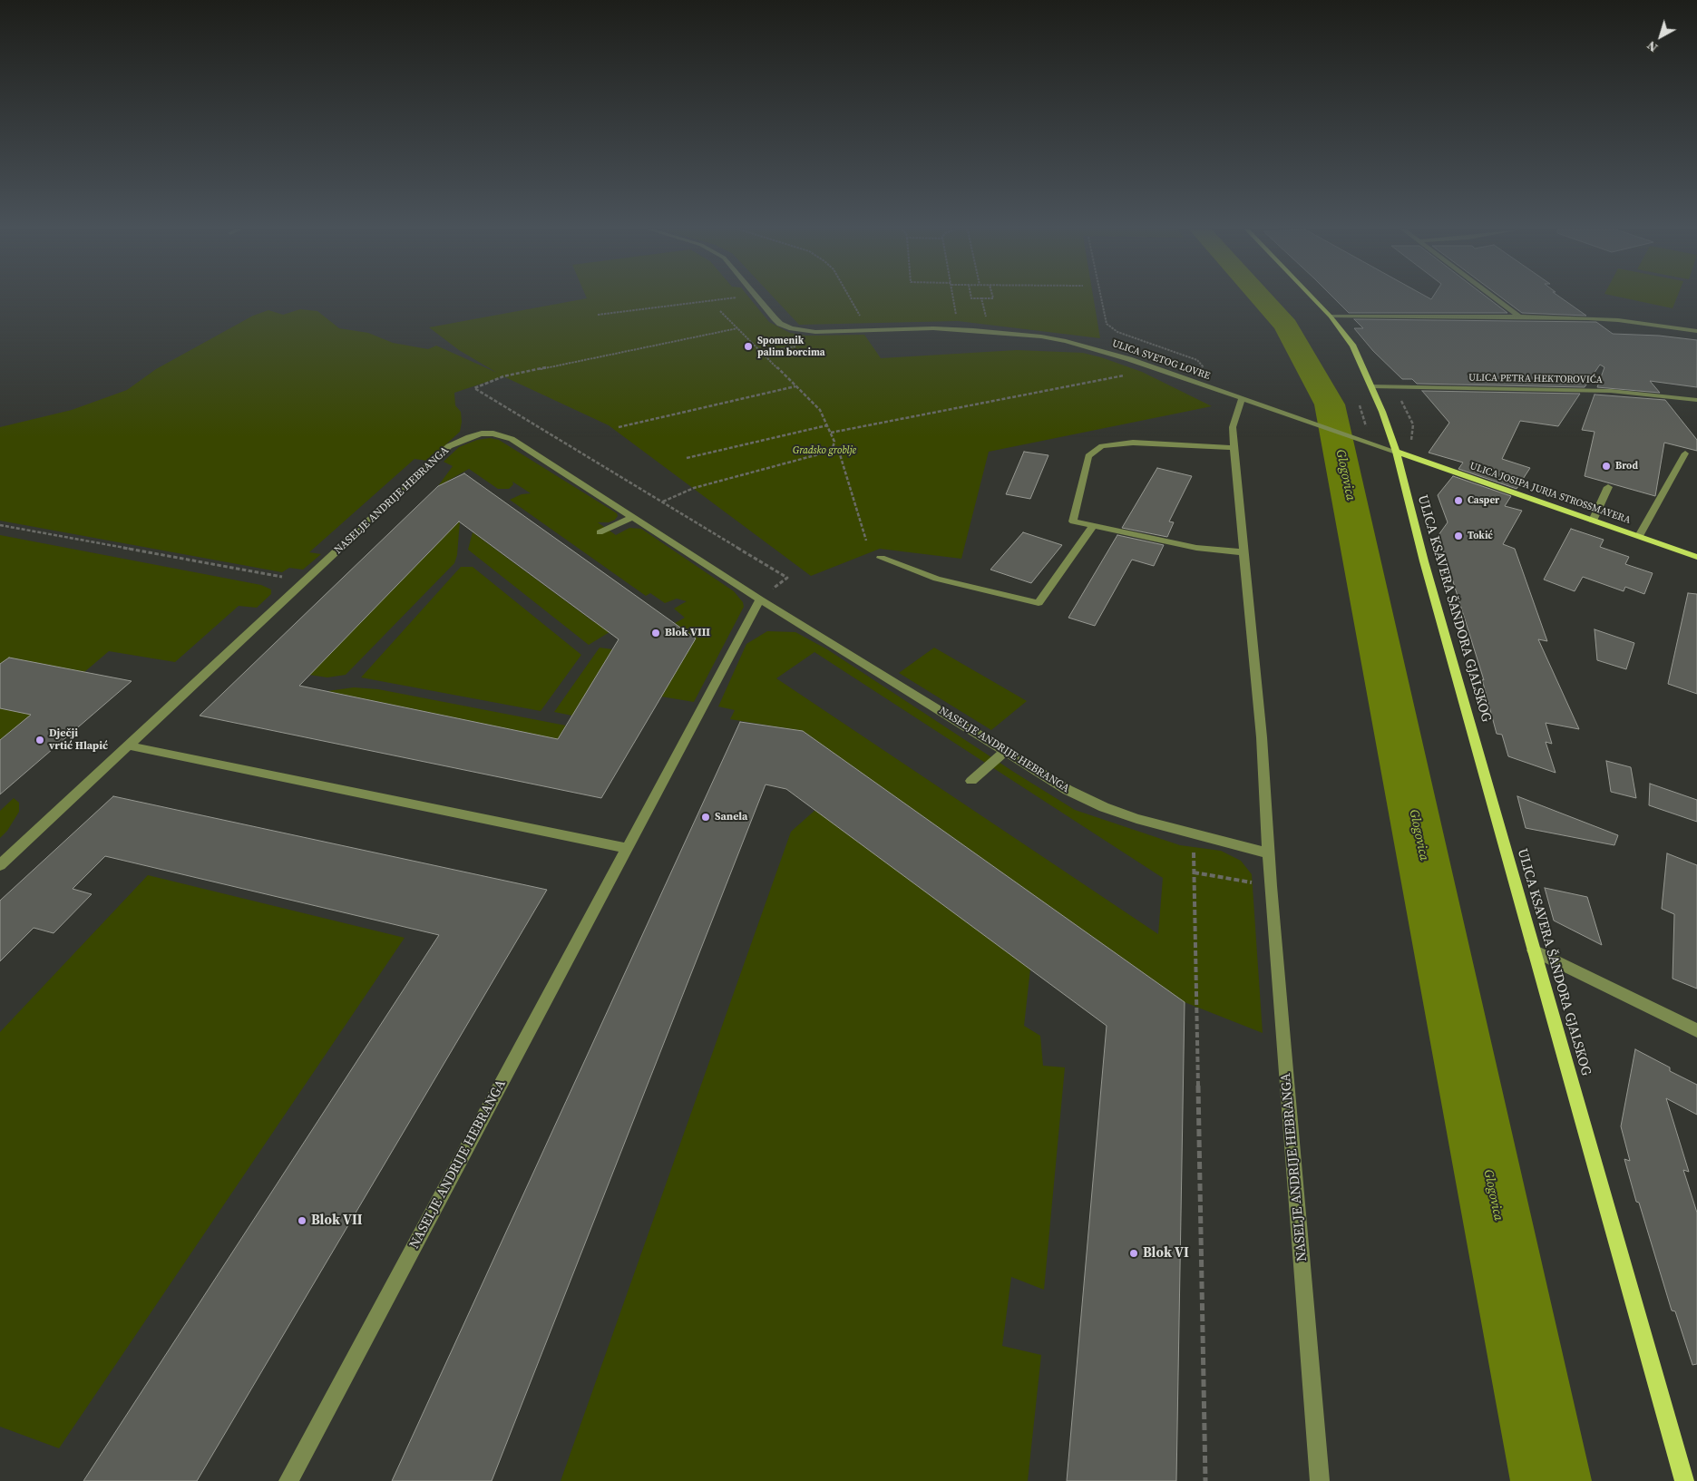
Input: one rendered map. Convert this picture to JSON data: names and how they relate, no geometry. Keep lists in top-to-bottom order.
{
  "streets": {
    "main road": ["ULICA JOSIPA JURJA STROSSMAYERA", "ULICA KSAVERA ŠANDORA GJALSKOG"],
    "street": ["ULICA SVETOG LOVRE", "ULICA PETRA HEKTOROVIĆA", "NASELJE ANDRIJE HEBRANGA"]
  },
  "crossings": [
    ["ULICA SVETOG LOVRE", "ULICA JOSIPA JURJA STROSSMAYERA"],
    ["ULICA SVETOG LOVRE", "NASELJE ANDRIJE HEBRANGA"],
    ["ULICA SVETOG LOVRE", "ULICA KSAVERA ŠANDORA GJALSKOG"],
    ["ULICA PETRA HEKTOROVIĆA", "ULICA KSAVERA ŠANDORA GJALSKOG"],
    ["ULICA JOSIPA JURJA STROSSMAYERA", "ULICA KSAVERA ŠANDORA GJALSKOG"]
  ],
  "water": ["Glogovica"],
  "parks": ["Gradsko groblje"],
  "places": [
    "Spomenik palim borcima",
    "Brod",
    "Casper",
    "Tokić",
    "Blok VIII",
    "Dječji vrtić Hlapić",
    "Sanela",
    "Blok VII",
    "Blok VI"
  ],
  "north": "bottom left"
}
